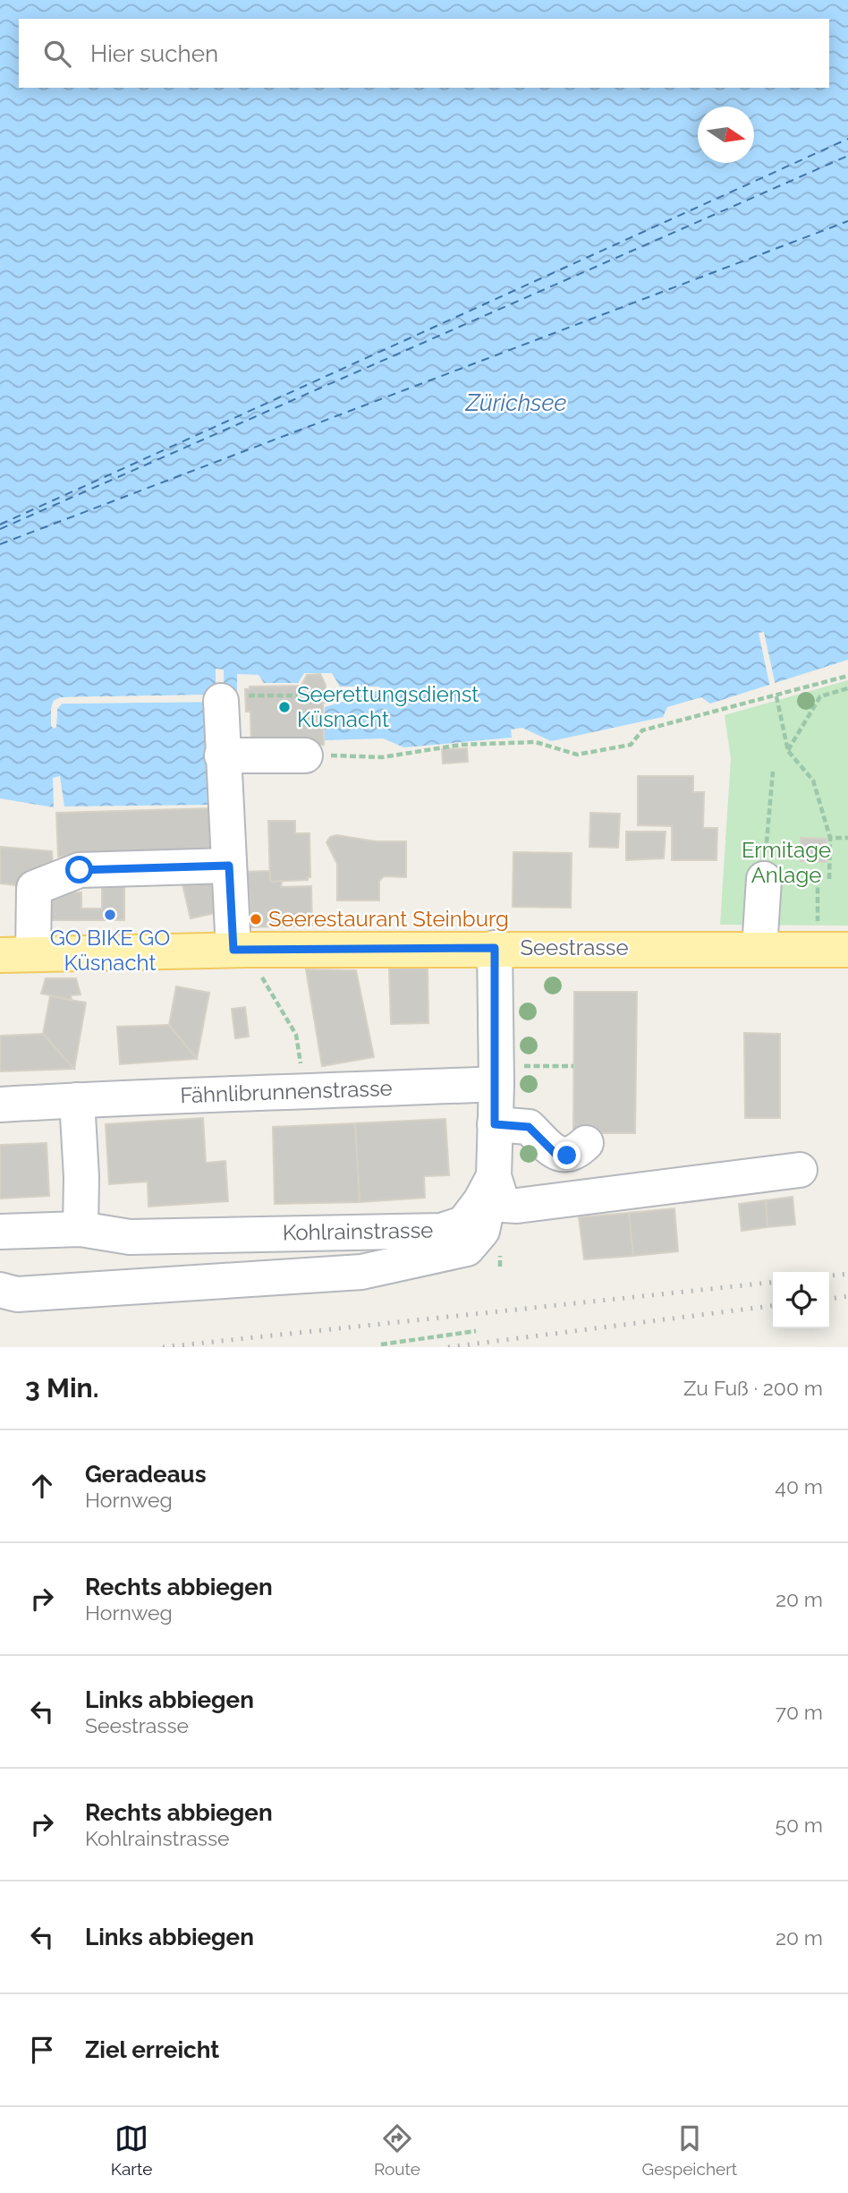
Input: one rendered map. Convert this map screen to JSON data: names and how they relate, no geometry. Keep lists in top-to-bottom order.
{
  "streets": {
    "main road": ["Seestrasse"],
    "street": ["Fähnlibrunnenstrasse", "Kohlrainstrasse"]
  },
  "crossings": [
    ["Seestrasse", "Kohlrainstrasse"],
    ["Fähnlibrunnenstrasse", "Kohlrainstrasse"]
  ],
  "water": ["Zürichsee"],
  "parks": ["Ermitage Anlage"],
  "places": ["Seerettungsdienst Küsnacht", "GO BIKE GO Küsnacht", "Seerestaurant Steinburg"],
  "north": "right",
  "page": {
    "search": "Hier suchen",
    "heading": ["3 Min.", "Zu Fuß · 200 m"],
    "list": [
      ["Geradeaus", "Hornweg", "40 m"],
      ["Rechts abbiegen", "Hornweg", "20 m"],
      ["Links abbiegen", "Seestrasse", "70 m"],
      ["Rechts abbiegen", "Kohlrainstrasse", "50 m"],
      ["Links abbiegen", "20 m"],
      "Ziel erreicht"
    ],
    "nav": ["Karte", "Route", "Gespeichert"]
  }
}
